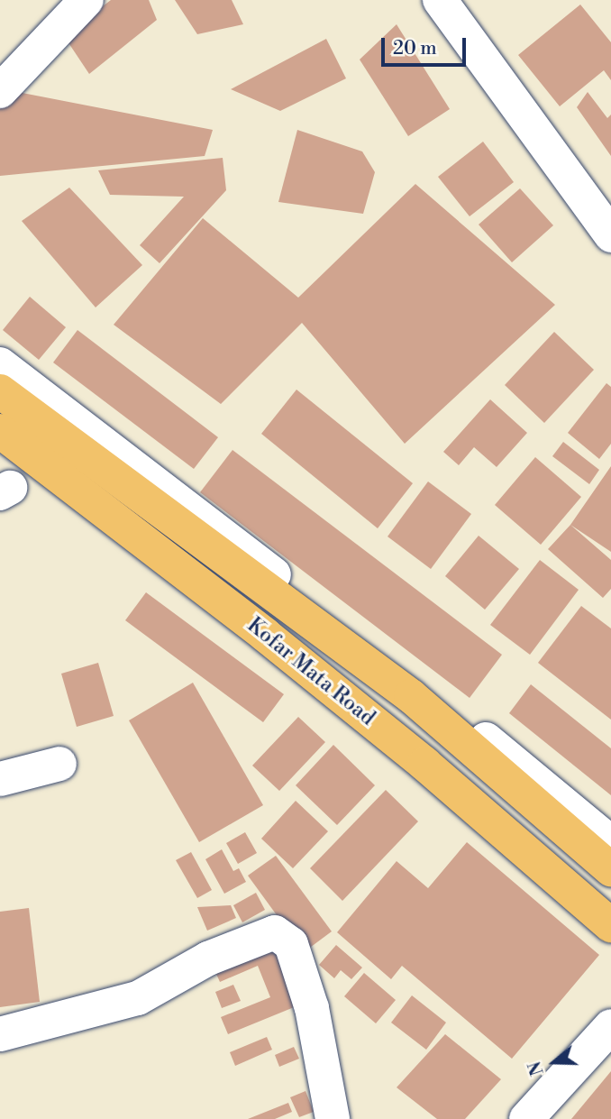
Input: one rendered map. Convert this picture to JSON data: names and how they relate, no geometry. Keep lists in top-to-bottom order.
{
  "streets": {
    "main road": ["Kofar Mata Road"]
  },
  "scale_bar": "20 m",
  "north": "left"
}
